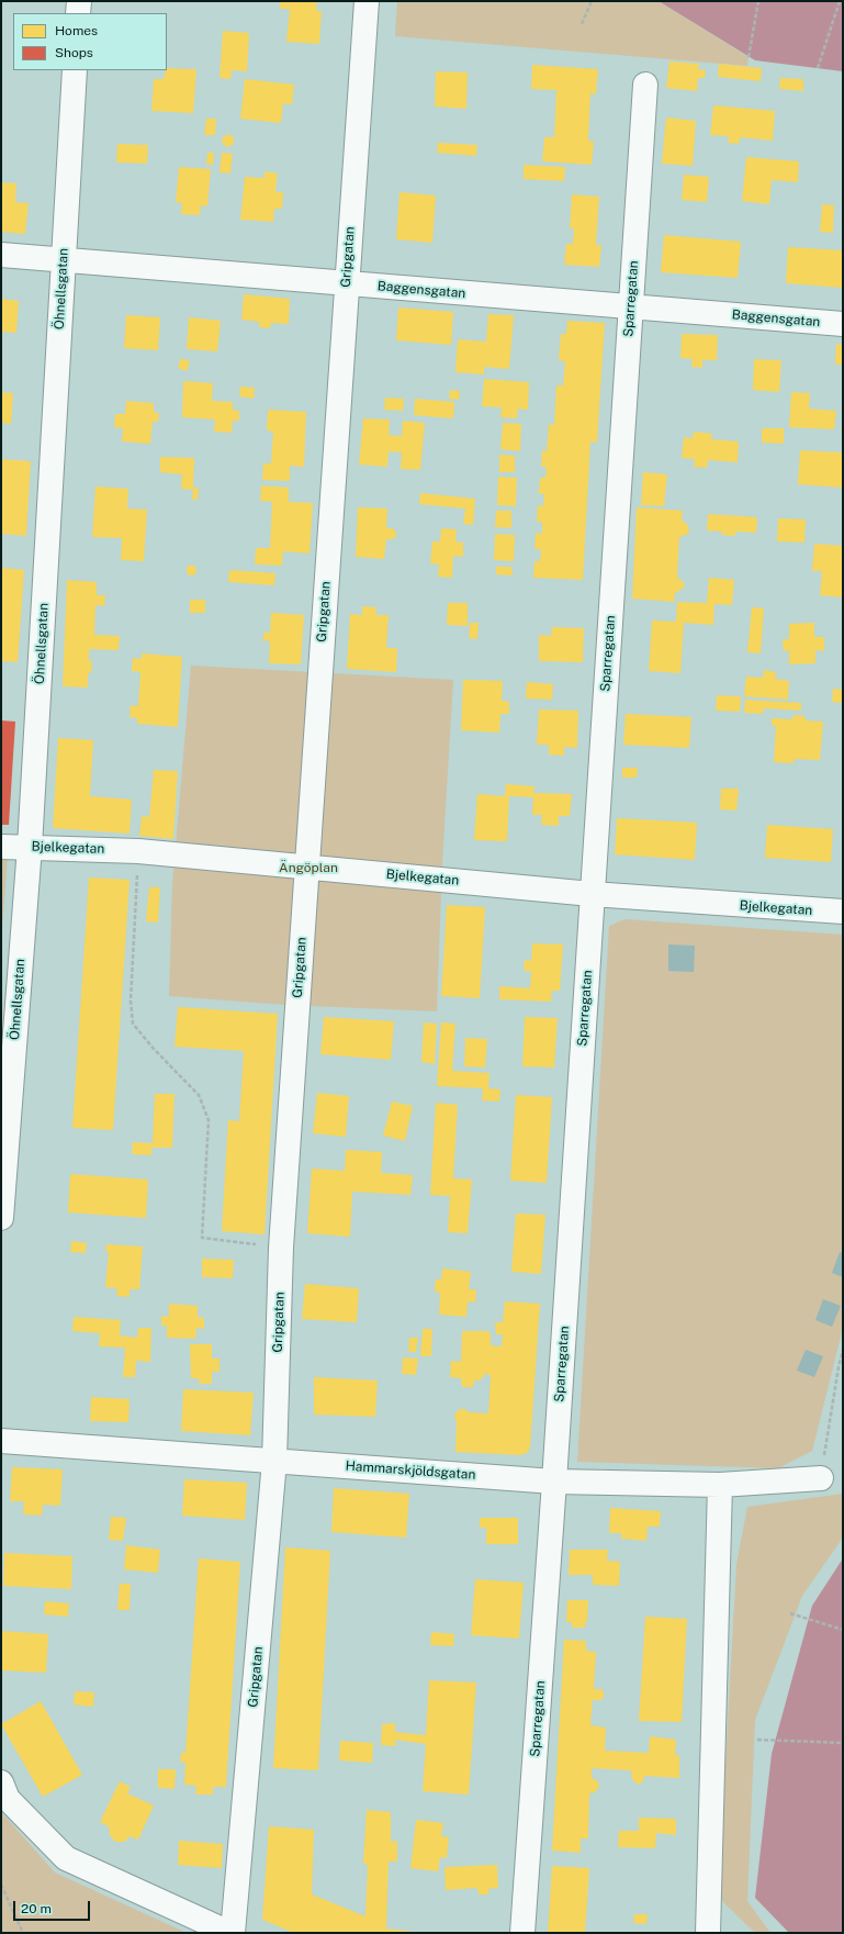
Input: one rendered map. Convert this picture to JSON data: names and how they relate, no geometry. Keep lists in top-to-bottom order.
{
  "streets": {
    "street": [
      "Gripgatan",
      "Öhnellsgatan",
      "Baggensgatan",
      "Sparregatan",
      "Bjelkegatan",
      "Hammarskjöldsgatan"
    ]
  },
  "crossings": [
    ["Gripgatan", "Baggensgatan"],
    ["Gripgatan", "Bjelkegatan"],
    ["Gripgatan", "Hammarskjöldsgatan"],
    ["Öhnellsgatan", "Baggensgatan"],
    ["Öhnellsgatan", "Bjelkegatan"],
    ["Baggensgatan", "Sparregatan"],
    ["Sparregatan", "Bjelkegatan"],
    ["Sparregatan", "Hammarskjöldsgatan"]
  ],
  "parks": ["Ängöplan"],
  "legend": ["Homes", "Shops"],
  "scale_bar": "20 m"
}
